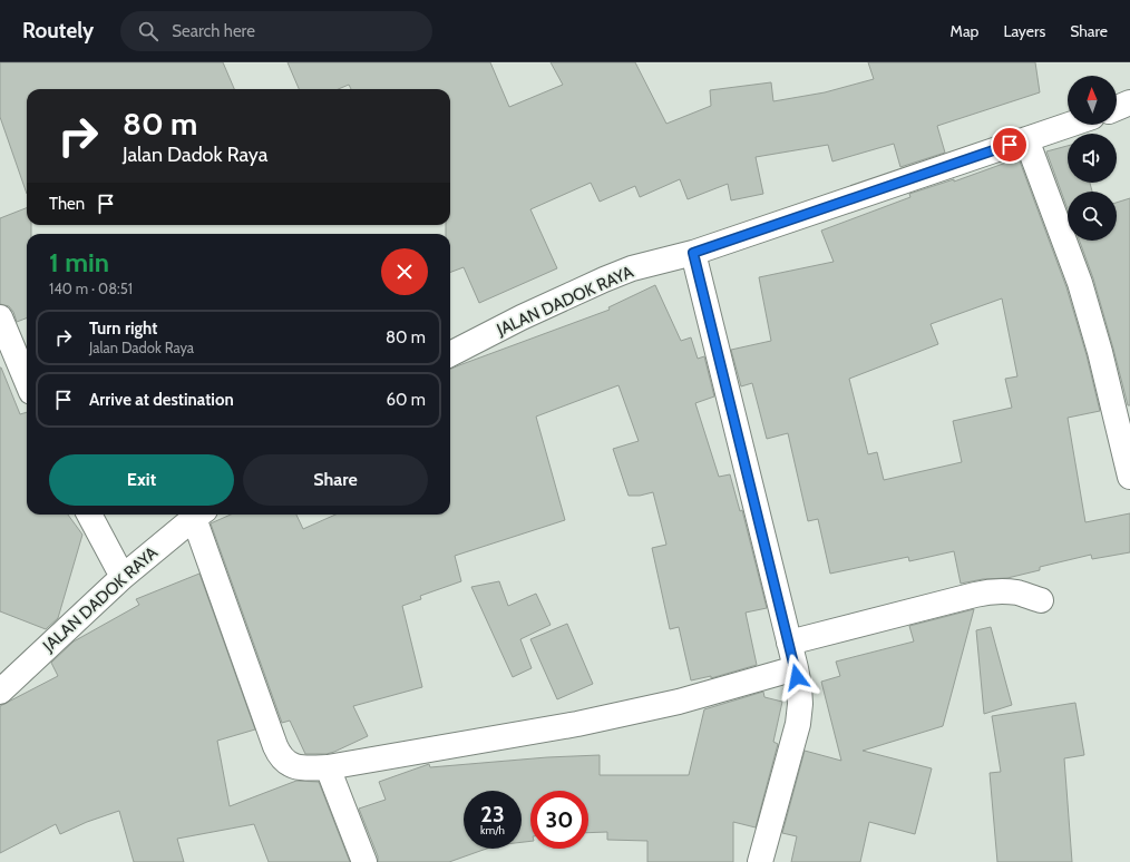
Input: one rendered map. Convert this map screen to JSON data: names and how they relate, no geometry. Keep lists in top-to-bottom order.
{
  "streets": {
    "street": ["JALAN DADOK RAYA"]
  },
  "north": "top",
  "page": {
    "header": "Routely",
    "search": "Search here",
    "nav": ["Map", "Layers", "Share"],
    "turn": ["80 m", "Jalan Dadok Raya"],
    "then": "Then",
    "heading": ["1 min", "140 m · 08:51"],
    "list": [
      {
        "name": "Turn right",
        "note": "Jalan Dadok Raya",
        "value": "80 m"
      },
      {
        "name": "Arrive at destination",
        "value": "60 m"
      }
    ],
    "buttons": ["Exit", "Share"],
    "speed": "23 km/h",
    "limit": "30"
  }
}
